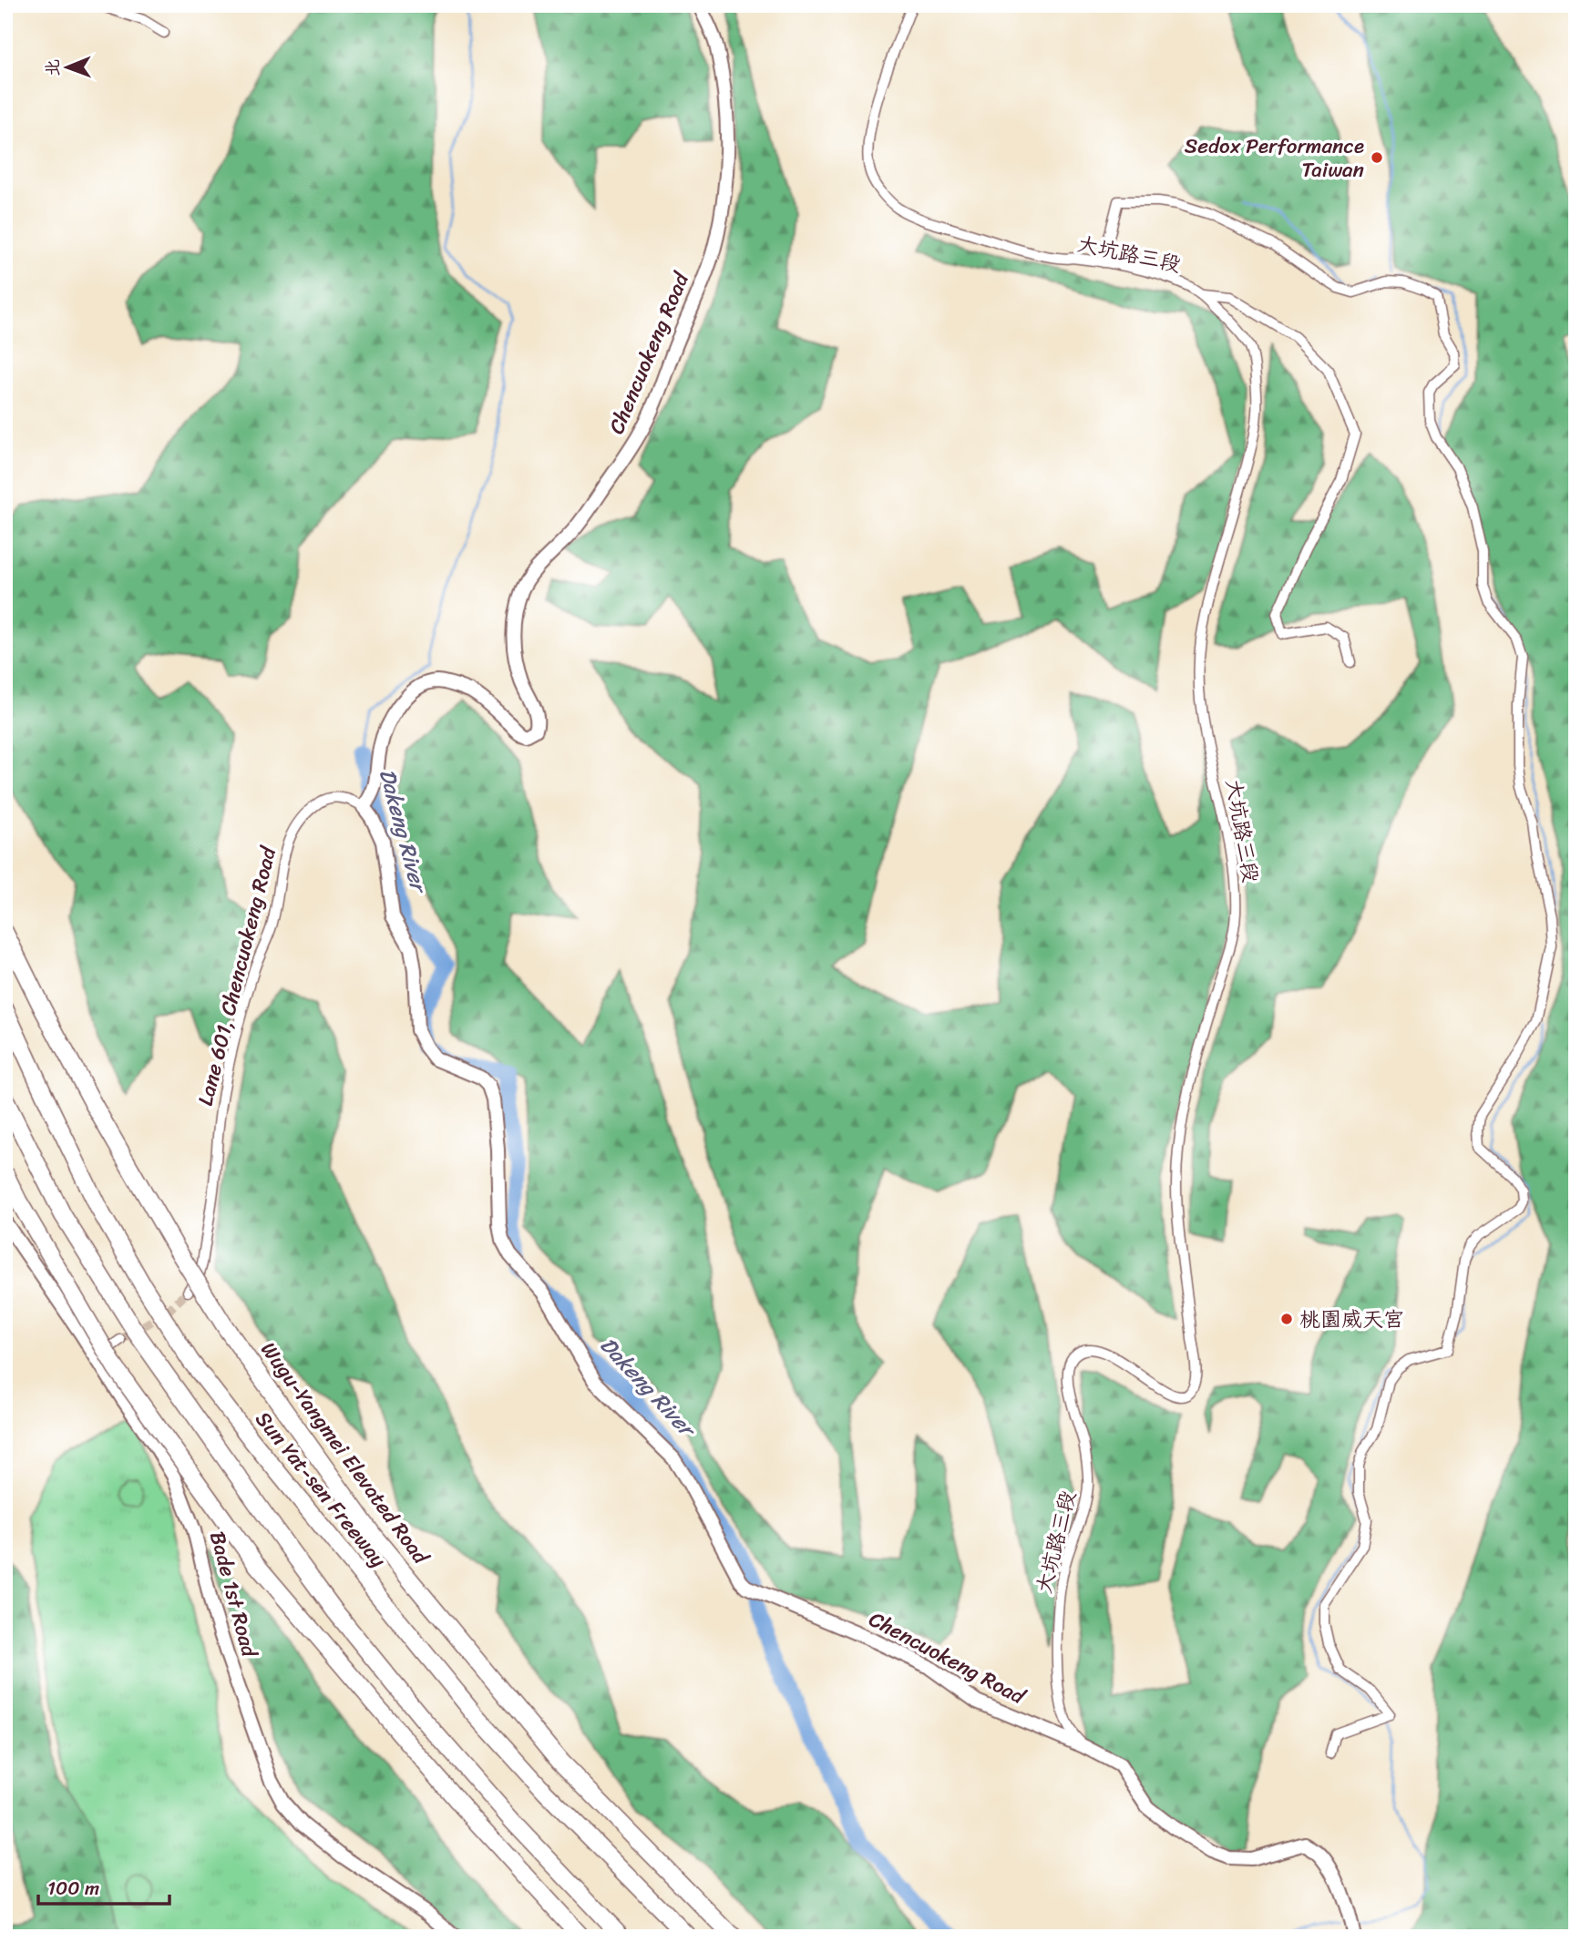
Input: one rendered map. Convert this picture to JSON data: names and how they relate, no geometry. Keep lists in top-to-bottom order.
{
  "streets": {
    "highway": ["Wugu-Yangmei Elevated Road", "Sun Yat-sen Freeway"],
    "street": [
      "大坑路三段",
      "Chencuokeng Road",
      "Lane 601, Chencuokeng Road",
      "Bade 1st Road"
    ]
  },
  "crossings": [
    ["大坑路三段", "Chencuokeng Road"],
    ["Chencuokeng Road", "Lane 601, Chencuokeng Road"]
  ],
  "water": ["Dakeng River"],
  "places": ["Sedox Performance Taiwan", "桃園威天宮"],
  "scale_bar": "100 m",
  "north": "left"
}
